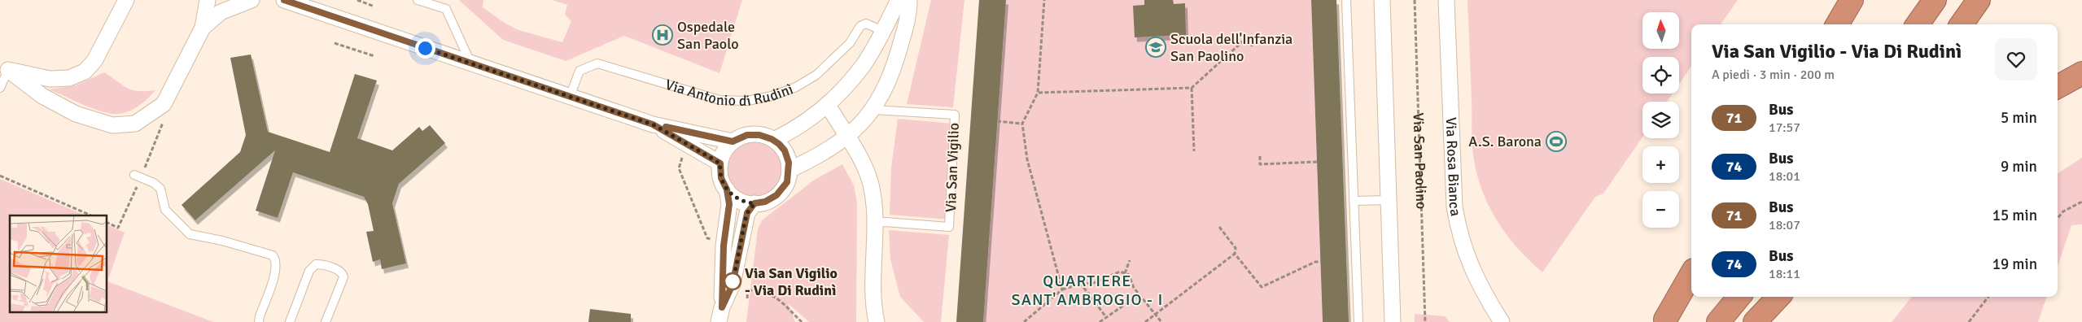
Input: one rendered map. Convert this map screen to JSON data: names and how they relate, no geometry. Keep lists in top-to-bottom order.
{
  "streets": {
    "street": ["Via Rosa Bianca"],
    "lane": ["Via Antonio di Rudinì", "Via San Vigilio"],
    "path": ["Via San Paolino"]
  },
  "districts": ["QUARTIERE SANT'AMBROGIO - I"],
  "places": {
    "hospital": ["Ospedale San Paolo"],
    "school or university": ["Scuola dell'Infanzia San Paolino"],
    "sports": ["A.S. Barona"],
    "other": ["Via San Vigilio - Via Di Rudinì"]
  },
  "lines": ["bus line 71"],
  "north": "top",
  "page": {
    "map_buttons": ["+", "−"],
    "heading": ["Via San Vigilio - Via Di Rudinì", "A piedi · 3 min · 200 m"],
    "list": [
      {
        "mark": "71",
        "name": "Bus",
        "note": "17:57",
        "value": "5 min"
      },
      {
        "mark": "74",
        "name": "Bus",
        "note": "18:01",
        "value": "9 min"
      },
      {
        "mark": "71",
        "name": "Bus",
        "note": "18:07",
        "value": "15 min"
      },
      {
        "mark": "74",
        "name": "Bus",
        "note": "18:11",
        "value": "19 min"
      }
    ]
  }
}
